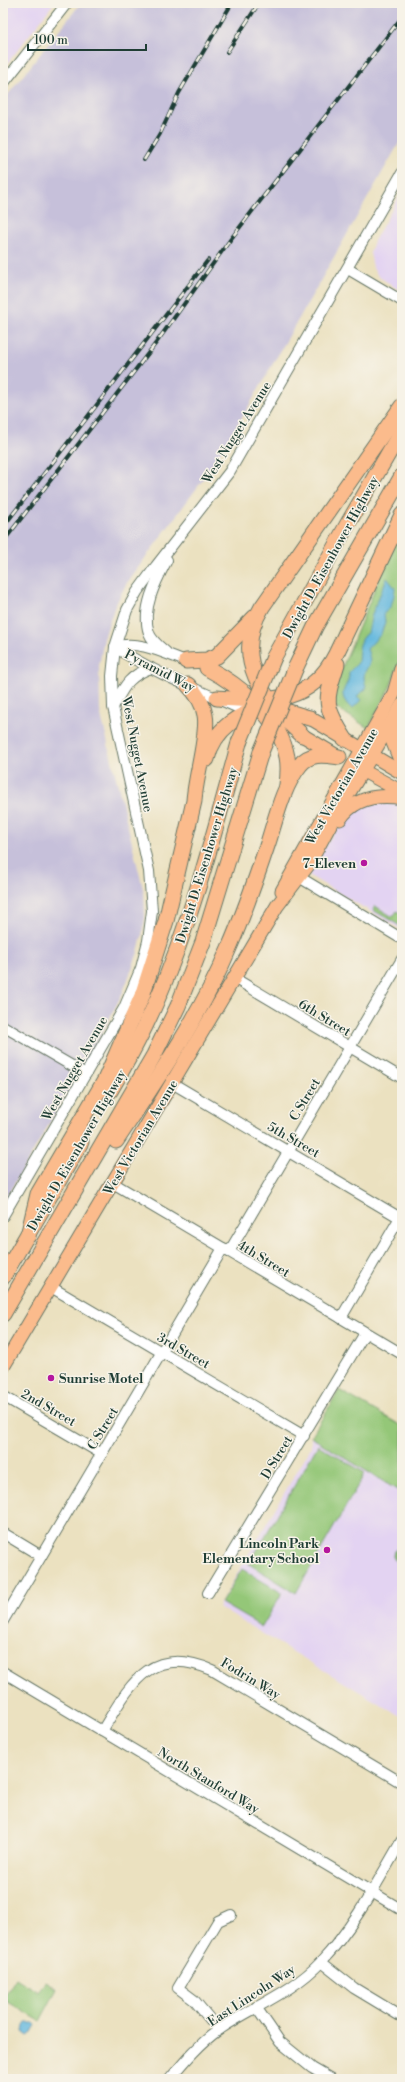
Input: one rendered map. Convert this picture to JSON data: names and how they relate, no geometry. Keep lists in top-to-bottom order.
{
  "streets": {
    "highway": ["Dwight D. Eisenhower Highway"],
    "main road": ["West Victorian Avenue"],
    "street": [
      "West Nugget Avenue",
      "Pyramid Way",
      "6th Street",
      "C Street",
      "5th Street",
      "4th Street",
      "3rd Street",
      "2nd Street",
      "D Street",
      "Fodrin Way",
      "North Stanford Way",
      "East Lincoln Way"
    ]
  },
  "crossings": [
    ["West Nugget Avenue", "Pyramid Way"],
    ["West Victorian Avenue", "6th Street"],
    ["West Victorian Avenue", "5th Street"],
    ["West Victorian Avenue", "4th Street"],
    ["West Victorian Avenue", "3rd Street"],
    ["6th Street", "C Street"],
    ["C Street", "5th Street"],
    ["C Street", "4th Street"],
    ["C Street", "3rd Street"],
    ["C Street", "2nd Street"],
    ["4th Street", "D Street"],
    ["3rd Street", "D Street"],
    ["Fodrin Way", "North Stanford Way"],
    ["North Stanford Way", "East Lincoln Way"]
  ],
  "places": ["7-Eleven", "Sunrise Motel", "Lincoln Park Elementary School"],
  "scale_bar": "100 m"
}
